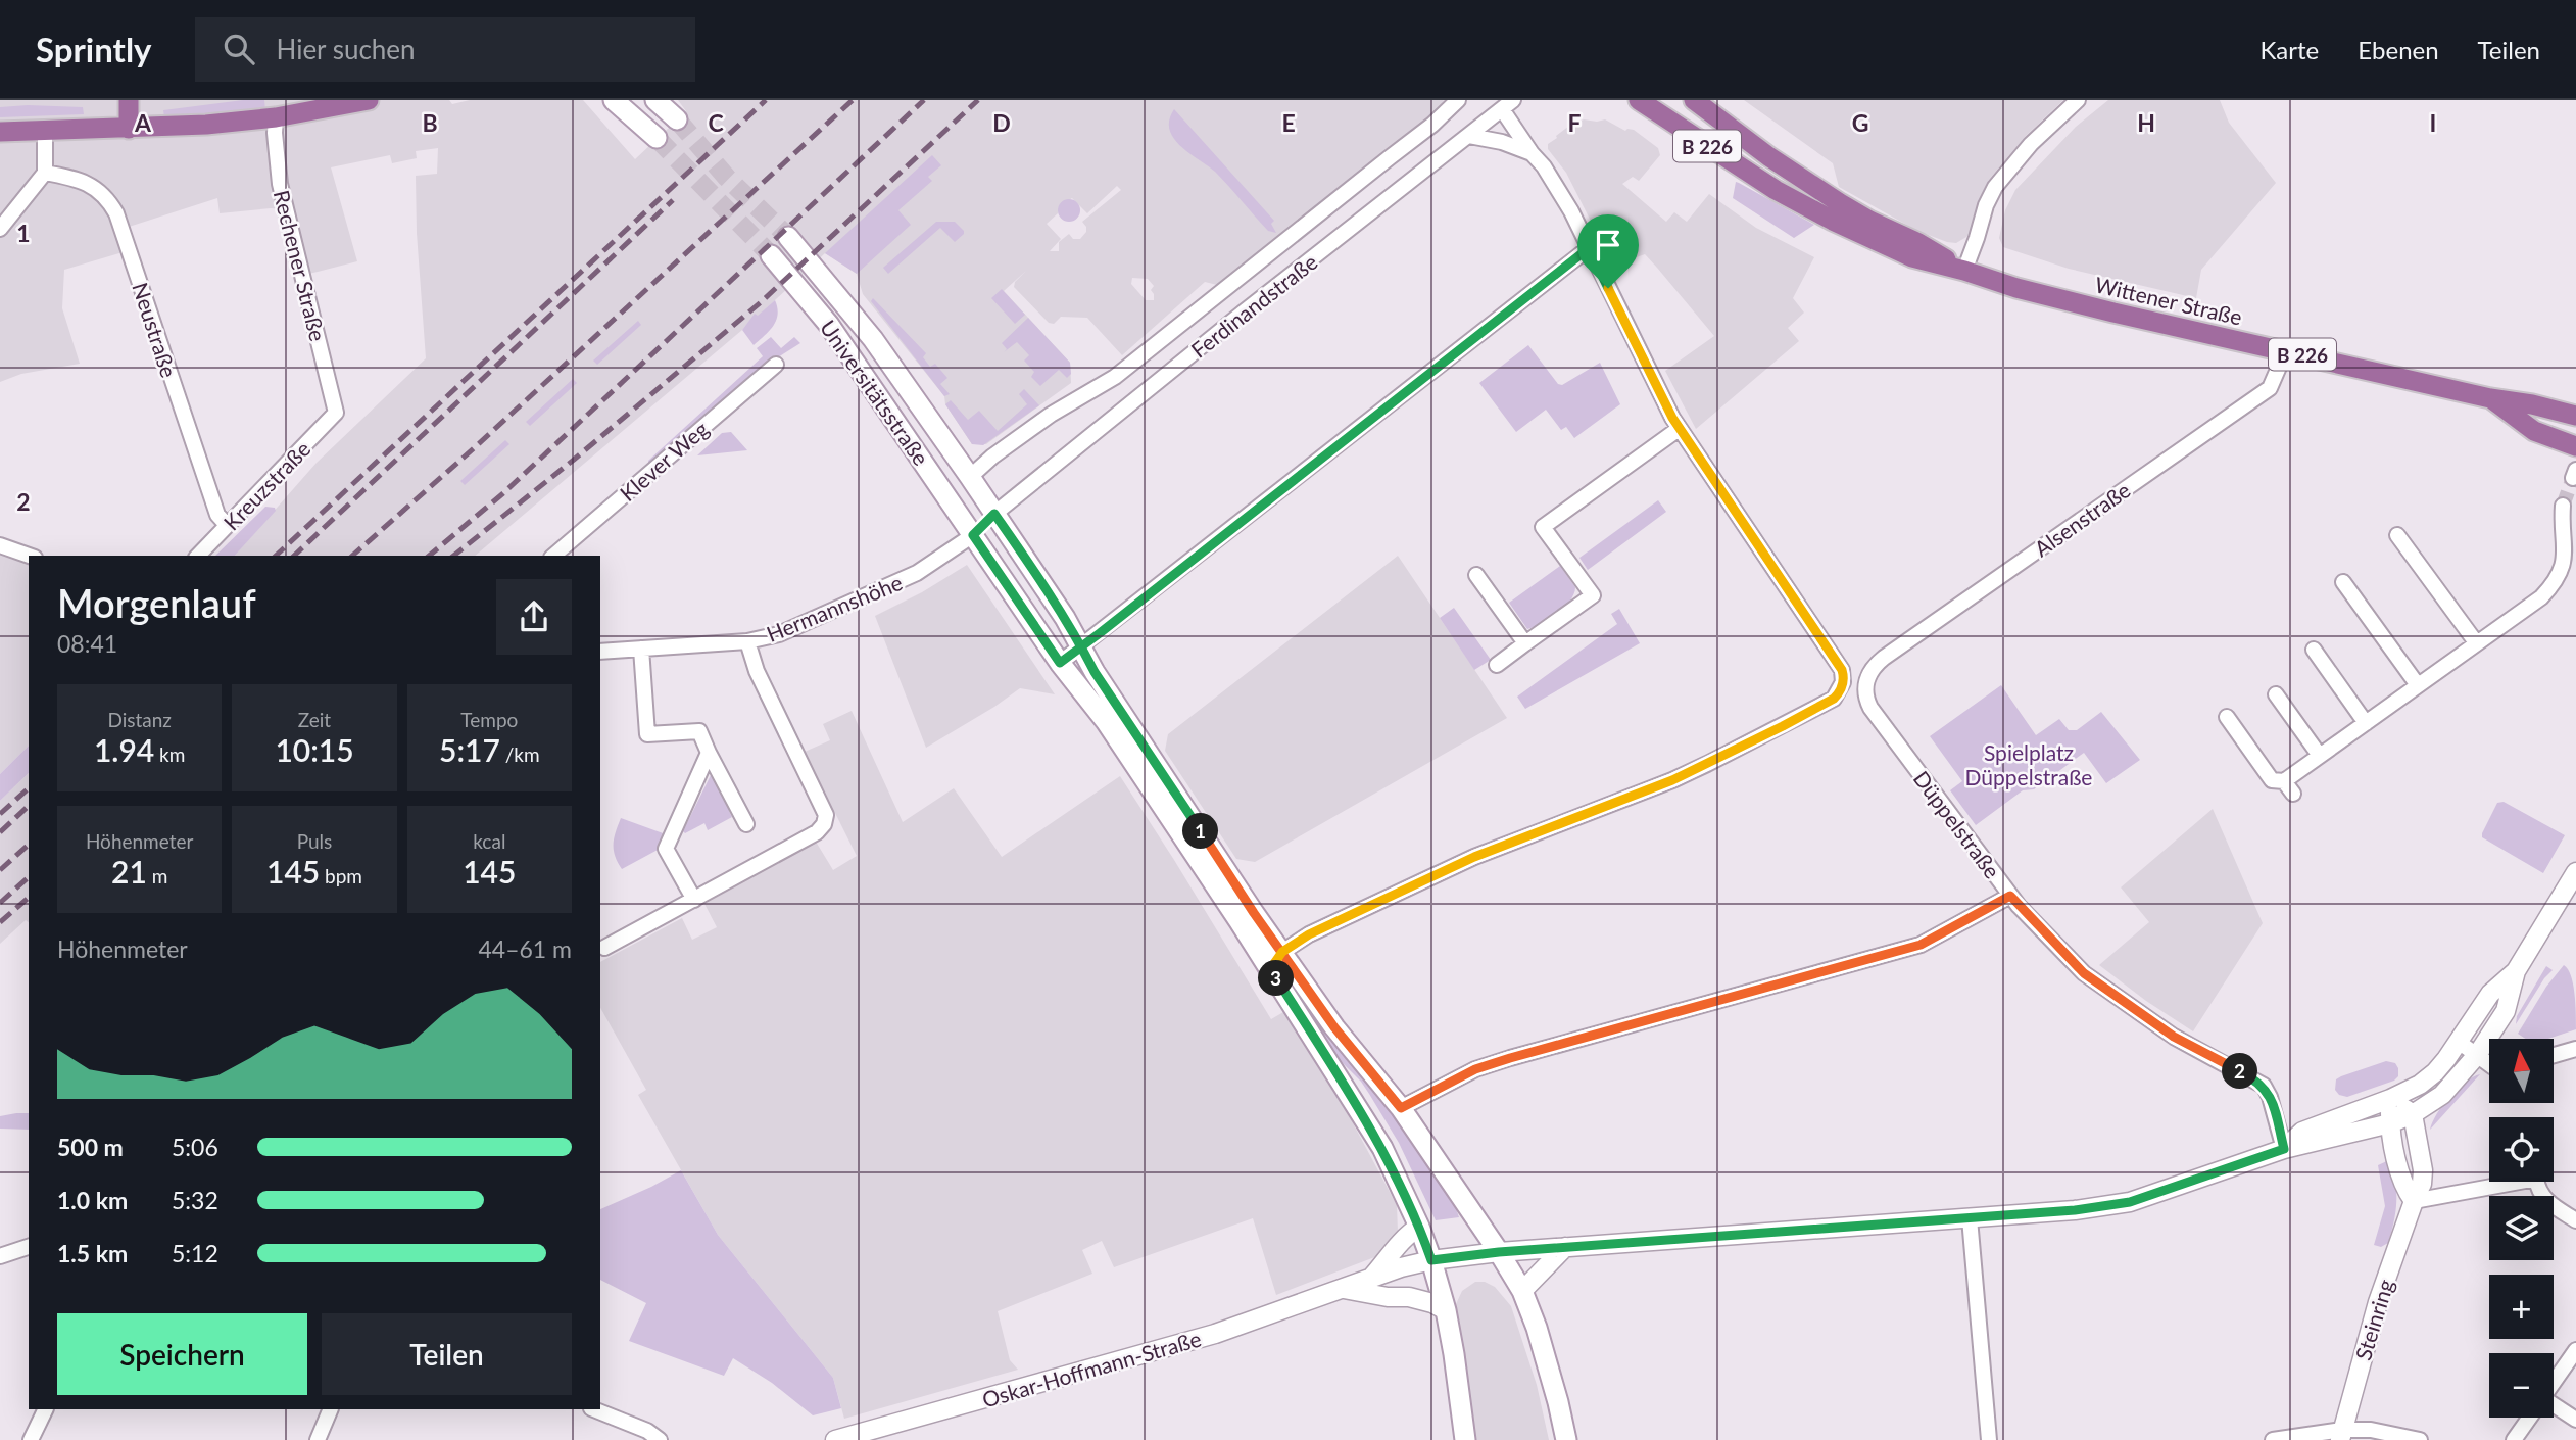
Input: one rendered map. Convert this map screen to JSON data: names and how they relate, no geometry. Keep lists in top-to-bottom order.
{
  "streets": {
    "main road": ["B 226", "Wittener Straße", "Universitätsstraße"],
    "street": [
      "Rechener Straße",
      "Ferdinandstraße",
      "Neustraße",
      "Klever Weg",
      "Kreuzstraße",
      "Alsenstraße",
      "Hermannshöhe",
      "Düppelstraße",
      "Steinring",
      "Oskar-Hoffmann-Straße"
    ]
  },
  "crossings": [
    ["Rechener Straße", "Kreuzstraße"],
    ["Wittener Straße", "Alsenstraße"],
    ["Ferdinandstraße", "Universitätsstraße"],
    ["Neustraße", "Kreuzstraße"],
    ["Universitätsstraße", "Hermannshöhe"],
    ["Universitätsstraße", "Oskar-Hoffmann-Straße"],
    ["Alsenstraße", "Düppelstraße"],
    ["Düppelstraße", "Oskar-Hoffmann-Straße"]
  ],
  "parks": ["Spielplatz Düppelstraße"],
  "north": "top",
  "page": {
    "header": "Sprintly",
    "search": "Hier suchen",
    "nav": ["Karte", "Ebenen", "Teilen"],
    "heading": ["Morgenlauf", "08:41"],
    "stats": [
      ["Distanz", "1.94 km"],
      ["Zeit", "10:15"],
      ["Tempo", "5:17 /km"],
      ["Höhenmeter", "21 m"],
      ["Puls", "145 bpm"],
      ["kcal", "145"]
    ],
    "pins": ["1", "3", "2"],
    "chart": ["Höhenmeter", "44–61 m"],
    "map_buttons": ["+", "−"],
    "list": [
      {
        "name": "500 m",
        "note": "5:06"
      },
      {
        "name": "1.0 km",
        "note": "5:32"
      },
      {
        "name": "1.5 km",
        "note": "5:12"
      }
    ],
    "buttons": ["Speichern", "Teilen"]
  },
  "grid": {
    "columns": [
      "A",
      "B",
      "C",
      "D",
      "E",
      "F",
      "G",
      "H",
      "I"
    ],
    "rows": ["1", "2"]
  }
}
